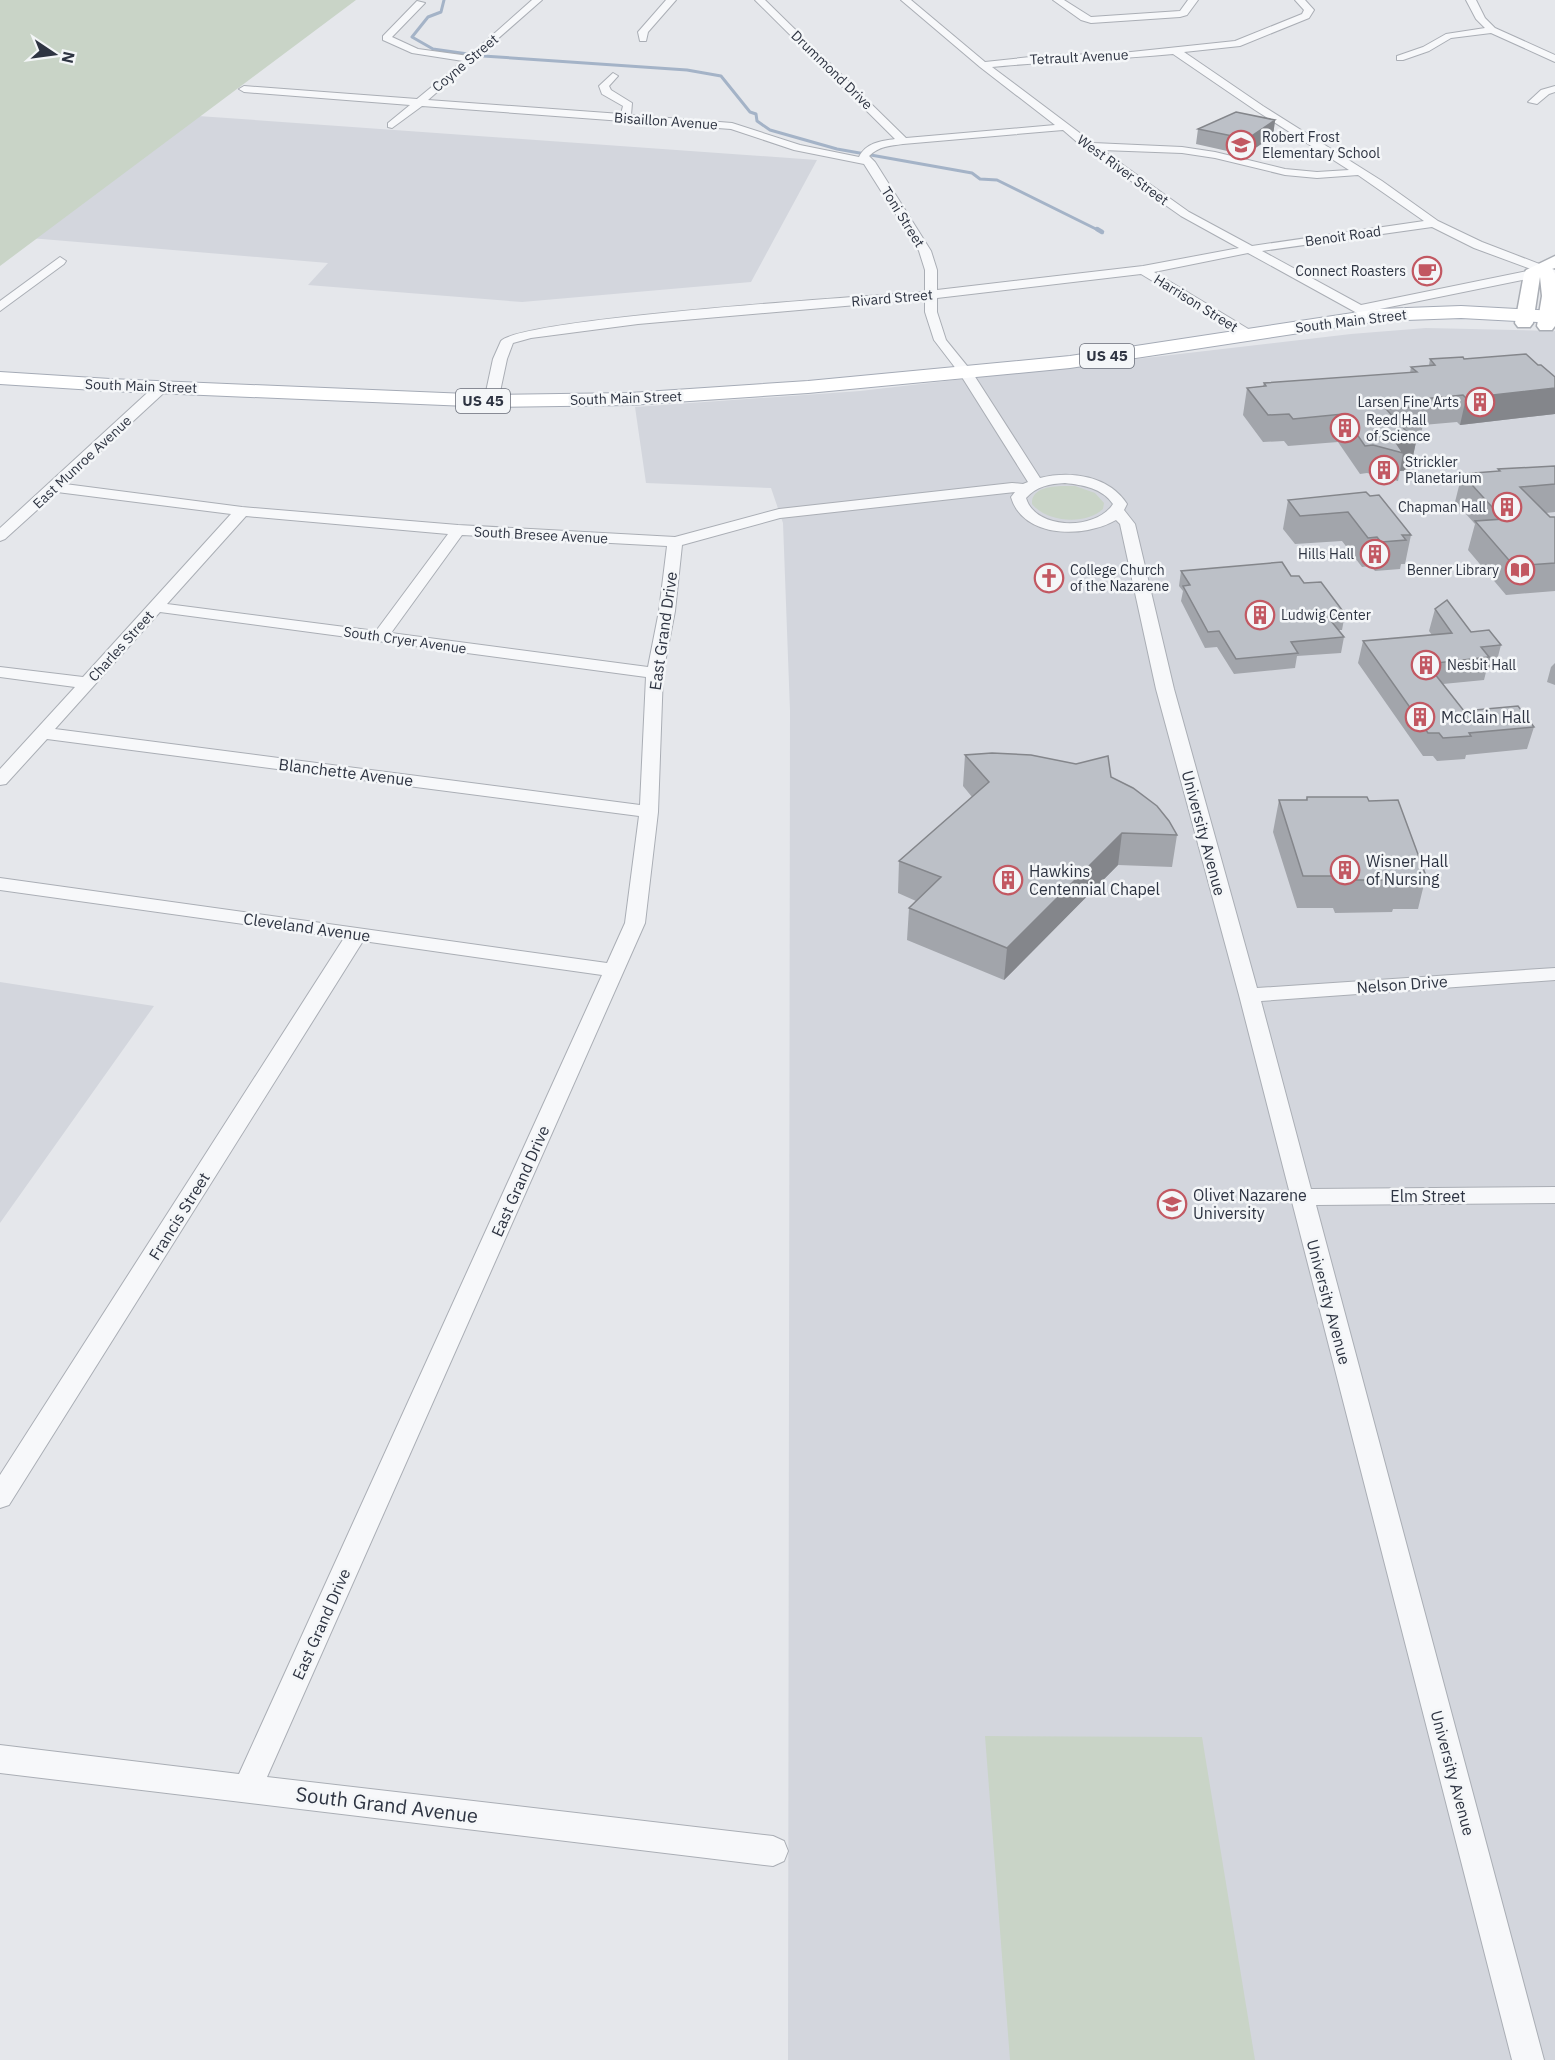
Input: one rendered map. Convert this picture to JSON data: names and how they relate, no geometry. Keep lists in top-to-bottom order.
{
  "streets": {
    "main road": ["South Main Street", "US 45"],
    "street": [
      "Tetrault Avenue",
      "Coyne Street",
      "Drummond Drive",
      "Bisaillon Avenue",
      "West River Street",
      "Toni Street",
      "Benoit Road",
      "Rivard Street",
      "Harrison Street",
      "East Munroe Avenue",
      "South Bresee Avenue",
      "East Grand Drive",
      "South Cryer Avenue",
      "Charles Street",
      "Blanchette Avenue",
      "University Avenue",
      "Cleveland Avenue",
      "Nelson Drive",
      "Elm Street",
      "Francis Street",
      "South Grand Avenue"
    ]
  },
  "crossings": [
    ["Tetrault Avenue", "West River Street"],
    ["Coyne Street", "Bisaillon Avenue"],
    ["Bisaillon Avenue", "Toni Street"],
    ["West River Street", "Benoit Road"],
    ["West River Street", "Rivard Street"],
    ["West River Street", "South Main Street"],
    ["Toni Street", "Rivard Street"],
    ["Toni Street", "South Main Street"],
    ["Benoit Road", "Rivard Street"],
    ["Rivard Street", "Harrison Street"],
    ["Rivard Street", "South Main Street"],
    ["Harrison Street", "South Main Street"],
    ["South Main Street", "US 45"],
    ["South Main Street", "East Munroe Avenue"],
    ["East Munroe Avenue", "South Bresee Avenue"],
    ["South Bresee Avenue", "East Grand Drive"],
    ["South Bresee Avenue", "Charles Street"],
    ["South Bresee Avenue", "University Avenue"],
    ["East Grand Drive", "South Cryer Avenue"],
    ["East Grand Drive", "Blanchette Avenue"],
    ["East Grand Drive", "Cleveland Avenue"],
    ["East Grand Drive", "South Grand Avenue"],
    ["South Cryer Avenue", "Charles Street"],
    ["Charles Street", "Blanchette Avenue"],
    ["University Avenue", "Nelson Drive"],
    ["University Avenue", "Elm Street"],
    ["Cleveland Avenue", "Francis Street"]
  ],
  "places": {
    "school or university": ["Robert Frost Elementary School", "Olivet Nazarene University"],
    "cafe": ["Connect Roasters"],
    "building": [
      "Larsen Fine Arts",
      "Reed Hall of Science",
      "Strickler Planetarium",
      "Chapman Hall",
      "Hills Hall",
      "Ludwig Center",
      "Nesbit Hall",
      "McClain Hall",
      "Wisner Hall of Nursing",
      "Hawkins Centennial Chapel"
    ],
    "library": ["Benner Library"],
    "church": ["College Church of the Nazarene"]
  },
  "north": "right"
}
